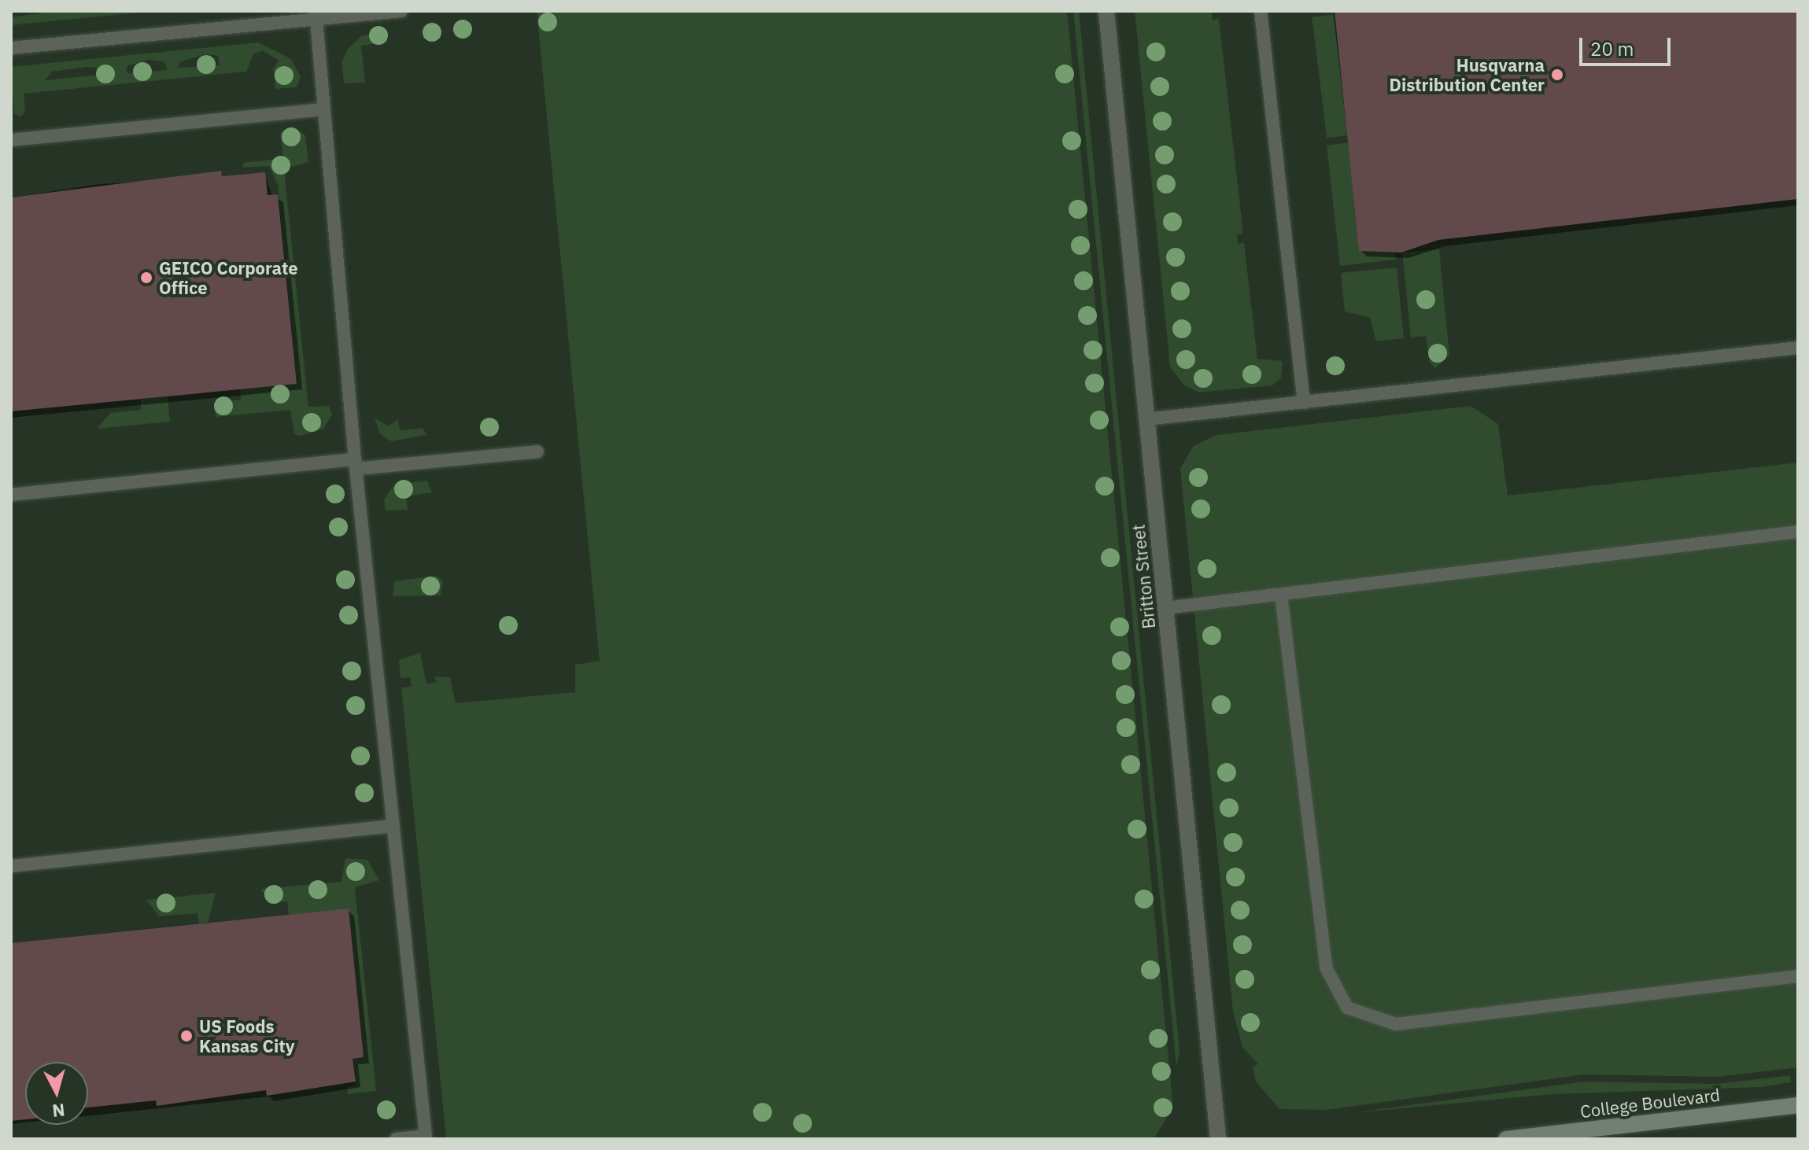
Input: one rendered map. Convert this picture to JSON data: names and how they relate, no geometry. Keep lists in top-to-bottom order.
{
  "streets": {
    "main road": ["College Boulevard"],
    "street": ["Britton Street"]
  },
  "places": ["Husqvarna Distribution Center", "GEICO Corporate Office", "US Foods Kansas City"],
  "scale_bar": "20 m",
  "north": "bottom"
}
